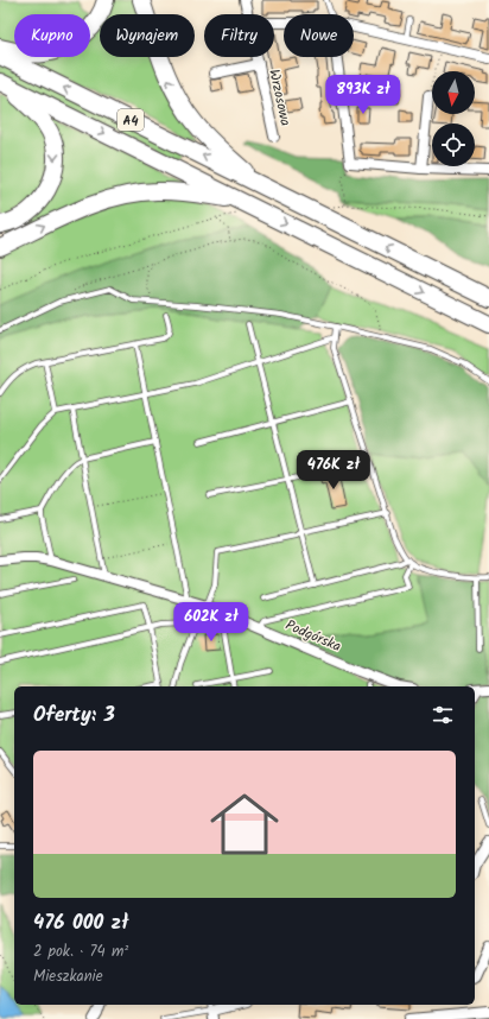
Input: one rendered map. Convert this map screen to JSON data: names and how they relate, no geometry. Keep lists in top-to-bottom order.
{
  "streets": {
    "highway": ["A4"],
    "street": ["Wrzosowa", "Podgórska"]
  },
  "north": "bottom",
  "page": {
    "chip": [
      "Kupno",
      "Wynajem",
      "Filtry",
      "Nowe"
    ],
    "price": ["893K zł", "476K zł", "602K zł"],
    "heading": "Oferty: 3",
    "list": [
      {
        "name": "476 000 zł",
        "note": "2 pok. · 74 m² · Mieszkanie"
      }
    ]
  }
}
